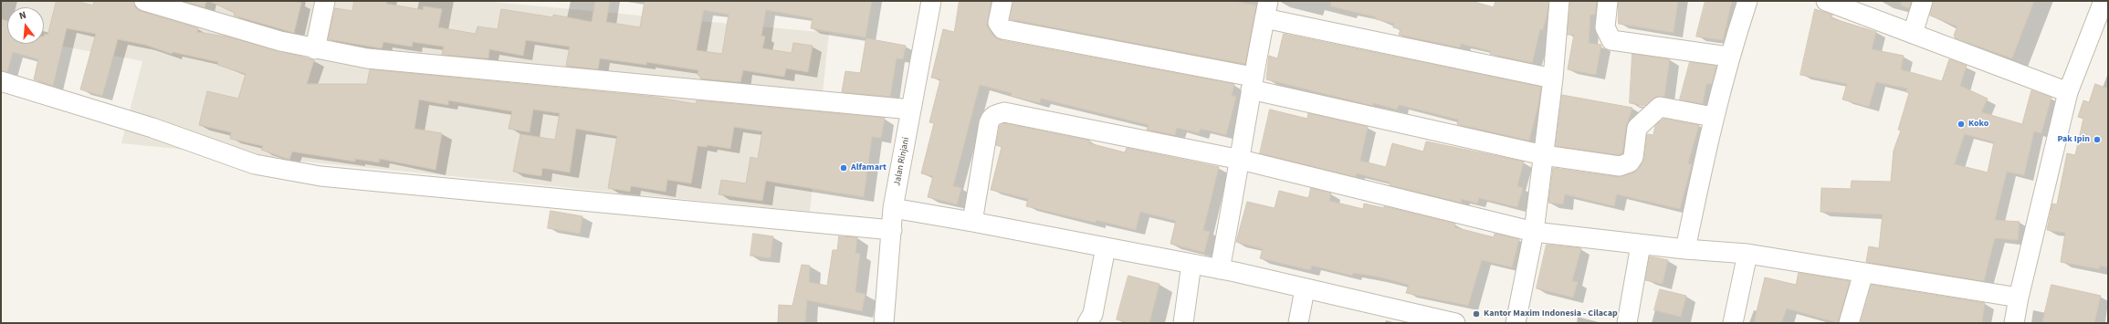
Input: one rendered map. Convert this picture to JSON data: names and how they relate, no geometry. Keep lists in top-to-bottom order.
{
  "streets": {
    "street": ["Jalan Rinjani"]
  },
  "places": [
    "Koko",
    "Pak Ipin",
    "Alfamart",
    "Kantor Maxim Indonesia - Cilacap"
  ],
  "north": "top"
}
